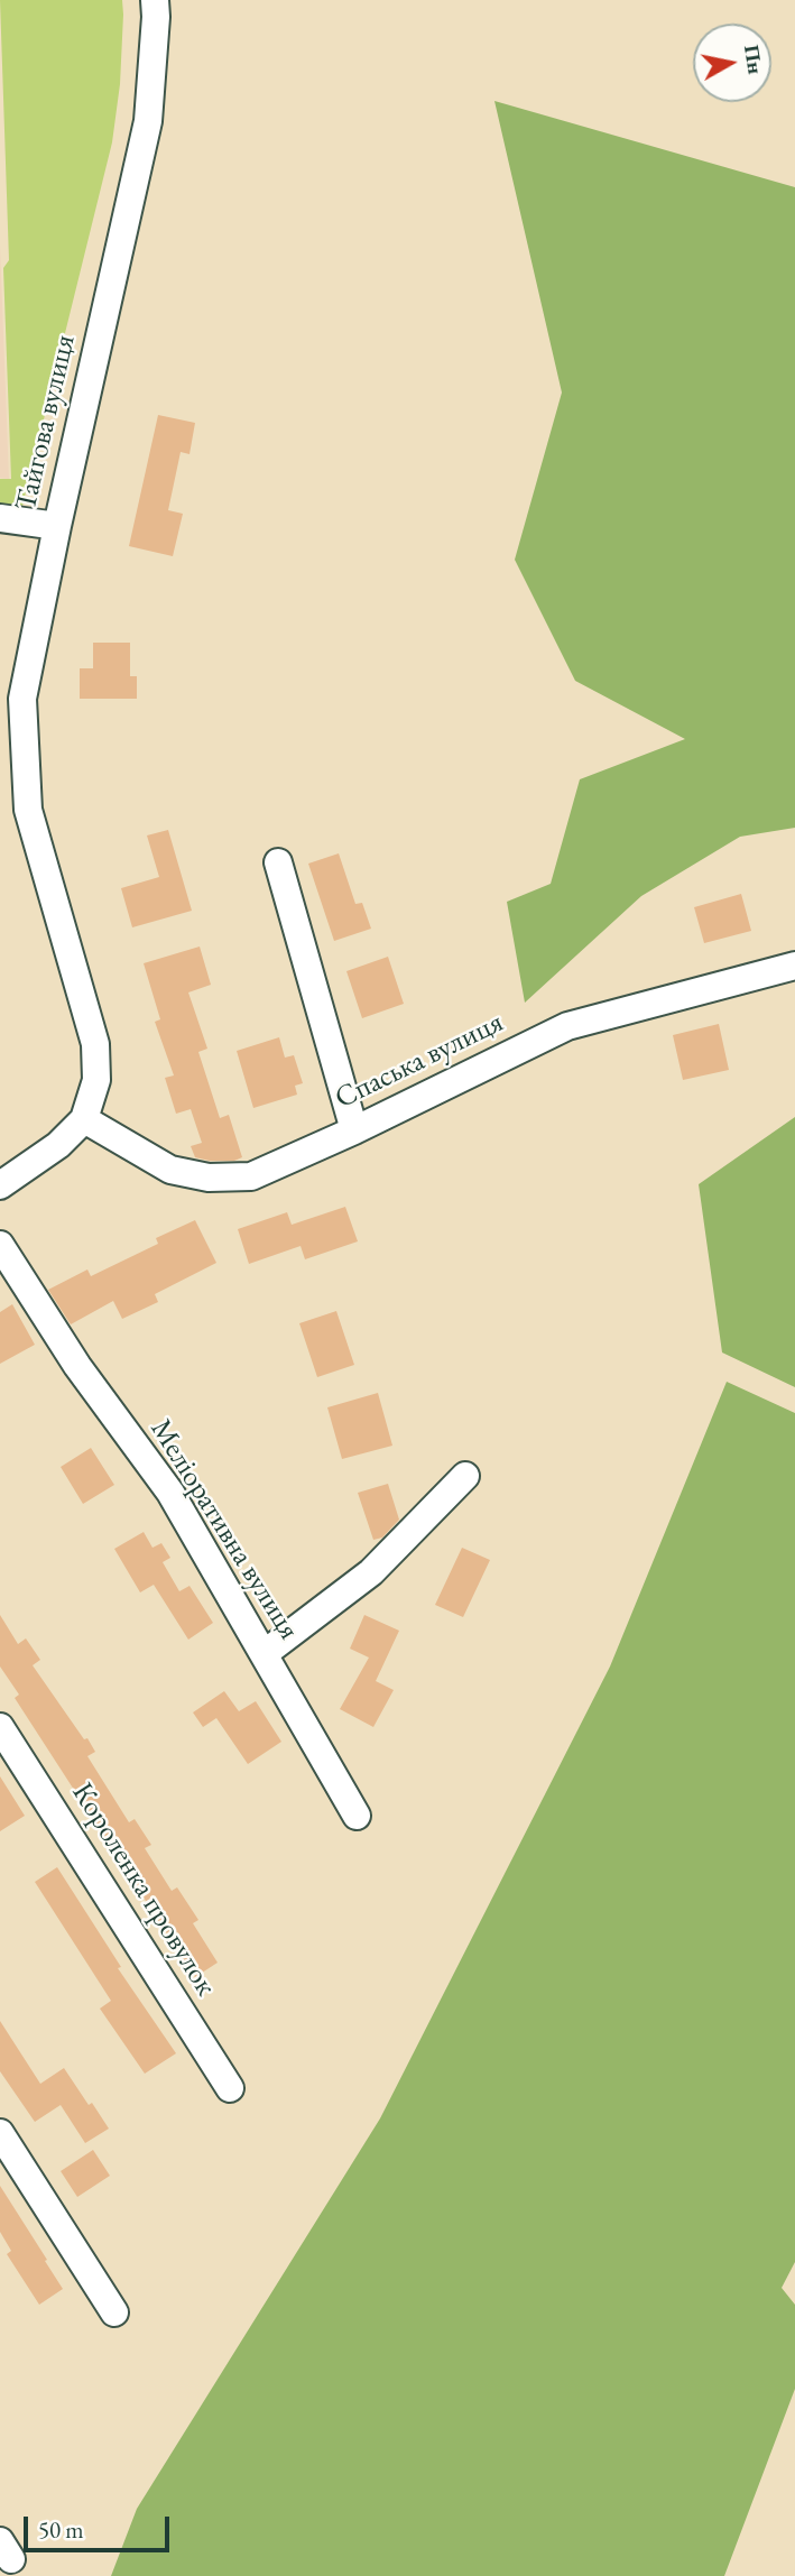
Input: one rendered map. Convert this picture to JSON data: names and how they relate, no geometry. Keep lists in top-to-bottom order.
{
  "streets": {
    "street": [
      "Тайгова вулиця",
      "Спаська вулиця",
      "Меліоративна вулиця",
      "Короленка провулок"
    ]
  },
  "crossings": [
    ["Тайгова вулиця", "Спаська вулиця"]
  ],
  "scale_bar": "50 m",
  "north": "right"
}
